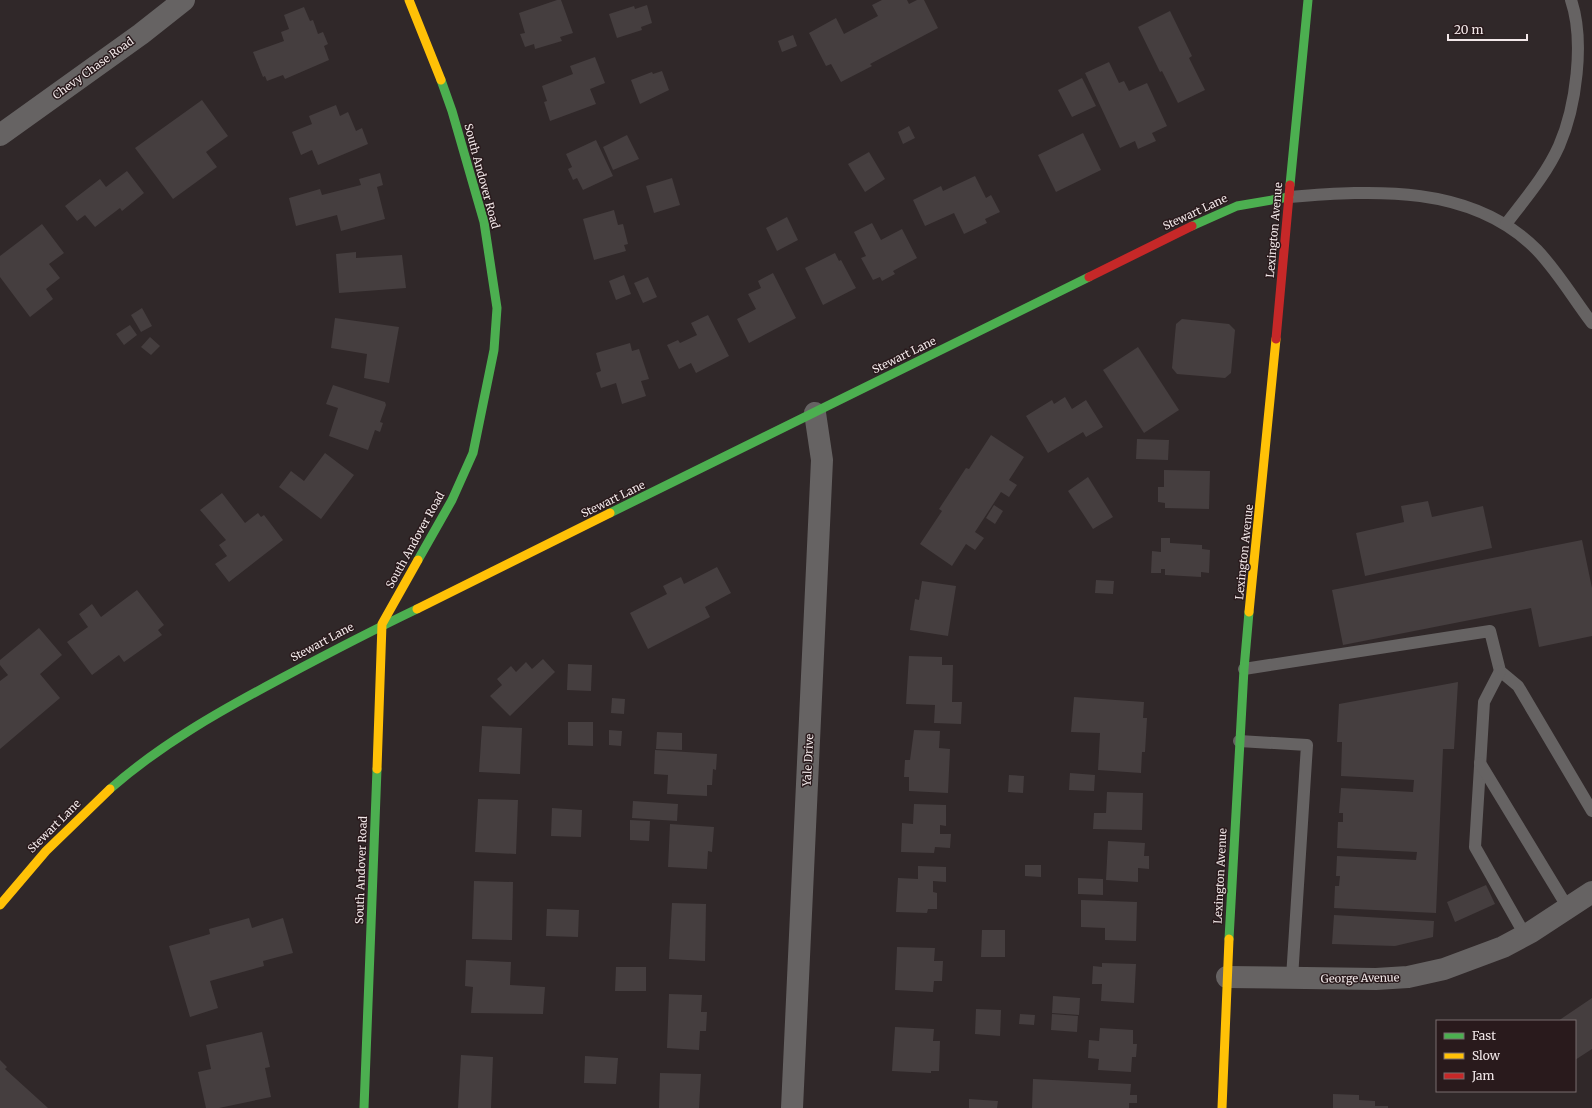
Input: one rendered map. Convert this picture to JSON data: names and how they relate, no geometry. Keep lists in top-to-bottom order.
{
  "streets": {
    "street": [
      "Chevy Chase Road",
      "South Andover Road",
      "Stewart Lane",
      "Lexington Avenue",
      "Yale Drive",
      "George Avenue"
    ]
  },
  "crossings": [
    ["South Andover Road", "Stewart Lane"],
    ["Stewart Lane", "Lexington Avenue"],
    ["Stewart Lane", "Yale Drive"],
    ["Lexington Avenue", "George Avenue"]
  ],
  "legend": ["Fast", "Slow", "Jam"],
  "scale_bar": "20 m"
}
